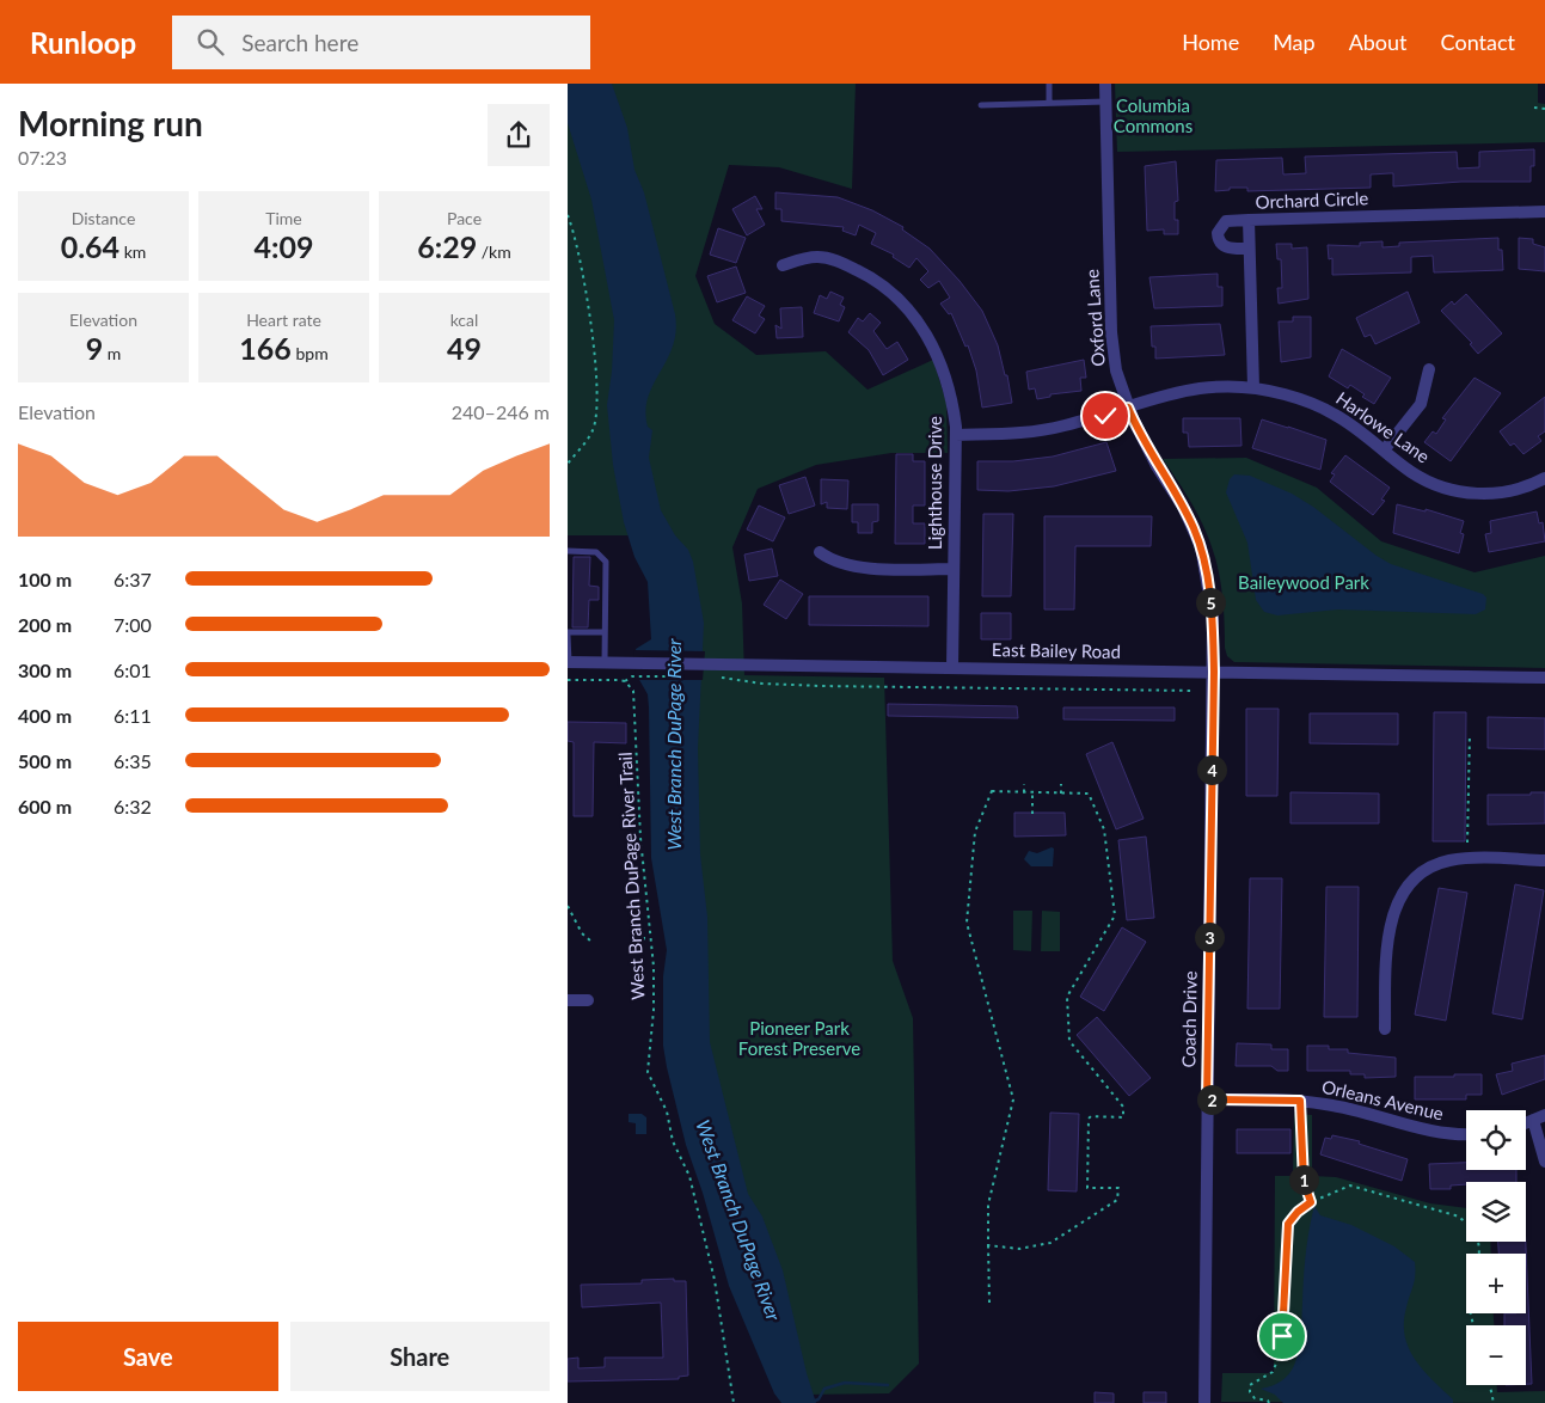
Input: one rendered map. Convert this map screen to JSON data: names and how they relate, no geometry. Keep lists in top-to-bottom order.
{
  "streets": {
    "street": [
      "Orchard Circle",
      "Oxford Lane",
      "Harlowe Lane",
      "Lighthouse Drive",
      "East Bailey Road",
      "Coach Drive",
      "Orleans Avenue"
    ],
    "path": ["West Branch DuPage River Trail"]
  },
  "crossings": [
    ["Orchard Circle", "Harlowe Lane"],
    ["Oxford Lane", "Harlowe Lane"],
    ["Oxford Lane", "East Bailey Road"],
    ["Oxford Lane", "Coach Drive"],
    ["Harlowe Lane", "Lighthouse Drive"],
    ["Lighthouse Drive", "East Bailey Road"],
    ["East Bailey Road", "Coach Drive"],
    ["Coach Drive", "Orleans Avenue"]
  ],
  "water": ["West Branch DuPage River"],
  "parks": ["Columbia Commons", "Baileywood Park", "Pioneer Park Forest Preserve"],
  "page": {
    "header": "Runloop",
    "search": "Search here",
    "nav": [
      "Home",
      "Map",
      "About",
      "Contact"
    ],
    "heading": ["Morning run", "07:23"],
    "stats": [
      ["Distance", "0.64 km"],
      ["Time", "4:09"],
      ["Pace", "6:29 /km"],
      ["Elevation", "9 m"],
      ["Heart rate", "166 bpm"],
      ["kcal", "49"]
    ],
    "chart": ["Elevation", "240–246 m"],
    "list": [
      {
        "name": "100 m",
        "note": "6:37"
      },
      {
        "name": "200 m",
        "note": "7:00"
      },
      {
        "name": "300 m",
        "note": "6:01"
      },
      {
        "name": "400 m",
        "note": "6:11"
      },
      {
        "name": "500 m",
        "note": "6:35"
      },
      {
        "name": "600 m",
        "note": "6:32"
      }
    ],
    "pins": [
      "5",
      "4",
      "3",
      "2",
      "1"
    ],
    "map_buttons": ["+", "−"],
    "buttons": ["Save", "Share"]
  }
}
